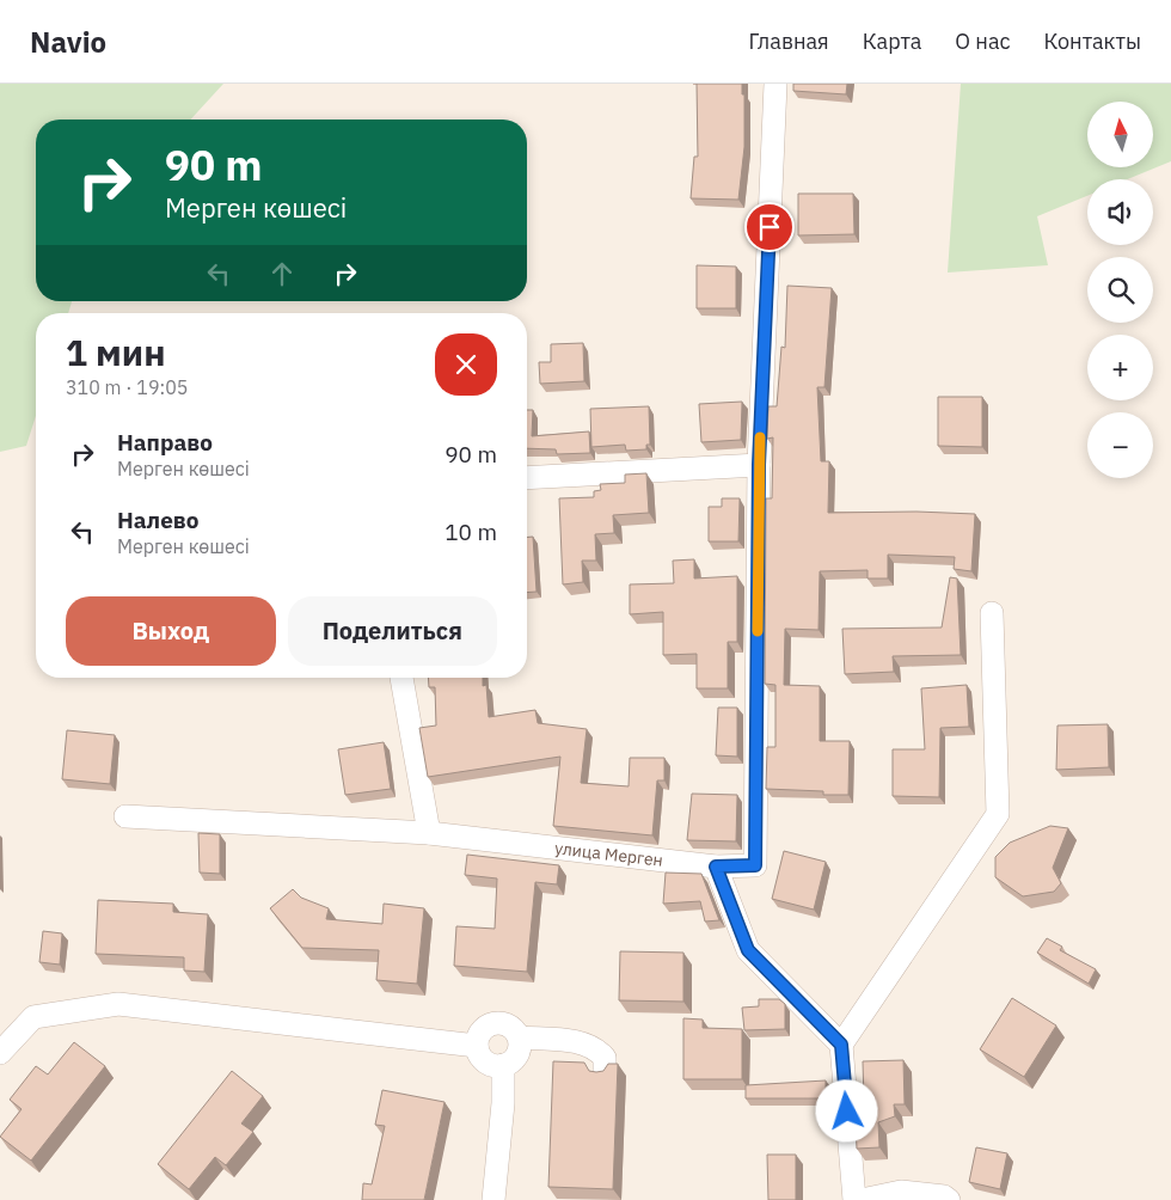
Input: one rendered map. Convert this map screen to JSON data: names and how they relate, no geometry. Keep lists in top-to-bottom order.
{
  "streets": {
    "street": ["улица Мерген"]
  },
  "north": "top",
  "page": {
    "header": "Navio",
    "nav": [
      "Главная",
      "Карта",
      "О нас",
      "Контакты"
    ],
    "map_buttons": ["+", "−"],
    "turn": ["90 m", "Мерген көшесі"],
    "heading": ["1 мин", "310 m · 19:05"],
    "list": [
      {
        "name": "Направо",
        "note": "Мерген көшесі",
        "value": "90 m"
      },
      {
        "name": "Налево",
        "note": "Мерген көшесі",
        "value": "10 m"
      }
    ],
    "buttons": ["Выход", "Поделиться"]
  }
}
